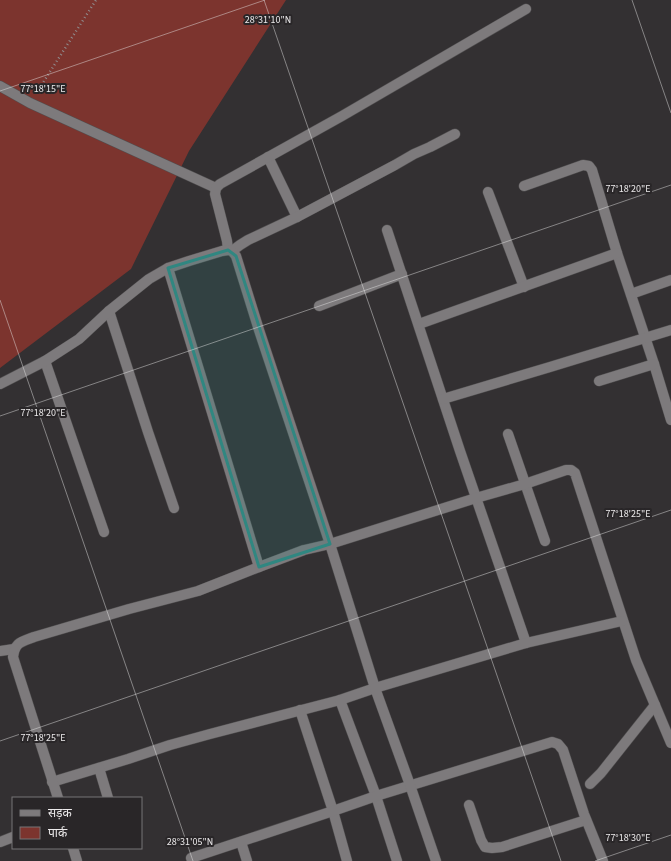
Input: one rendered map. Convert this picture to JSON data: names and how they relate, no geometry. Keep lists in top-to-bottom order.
{
  "legend": ["सड़क", "पार्क"],
  "coordinates": [
    "28°31'10\"N",
    "77°18'15\"E",
    "77°18'20\"E",
    "77°18'25\"E",
    "77°18'30\"E",
    "28°31'05\"N"
  ]
}
